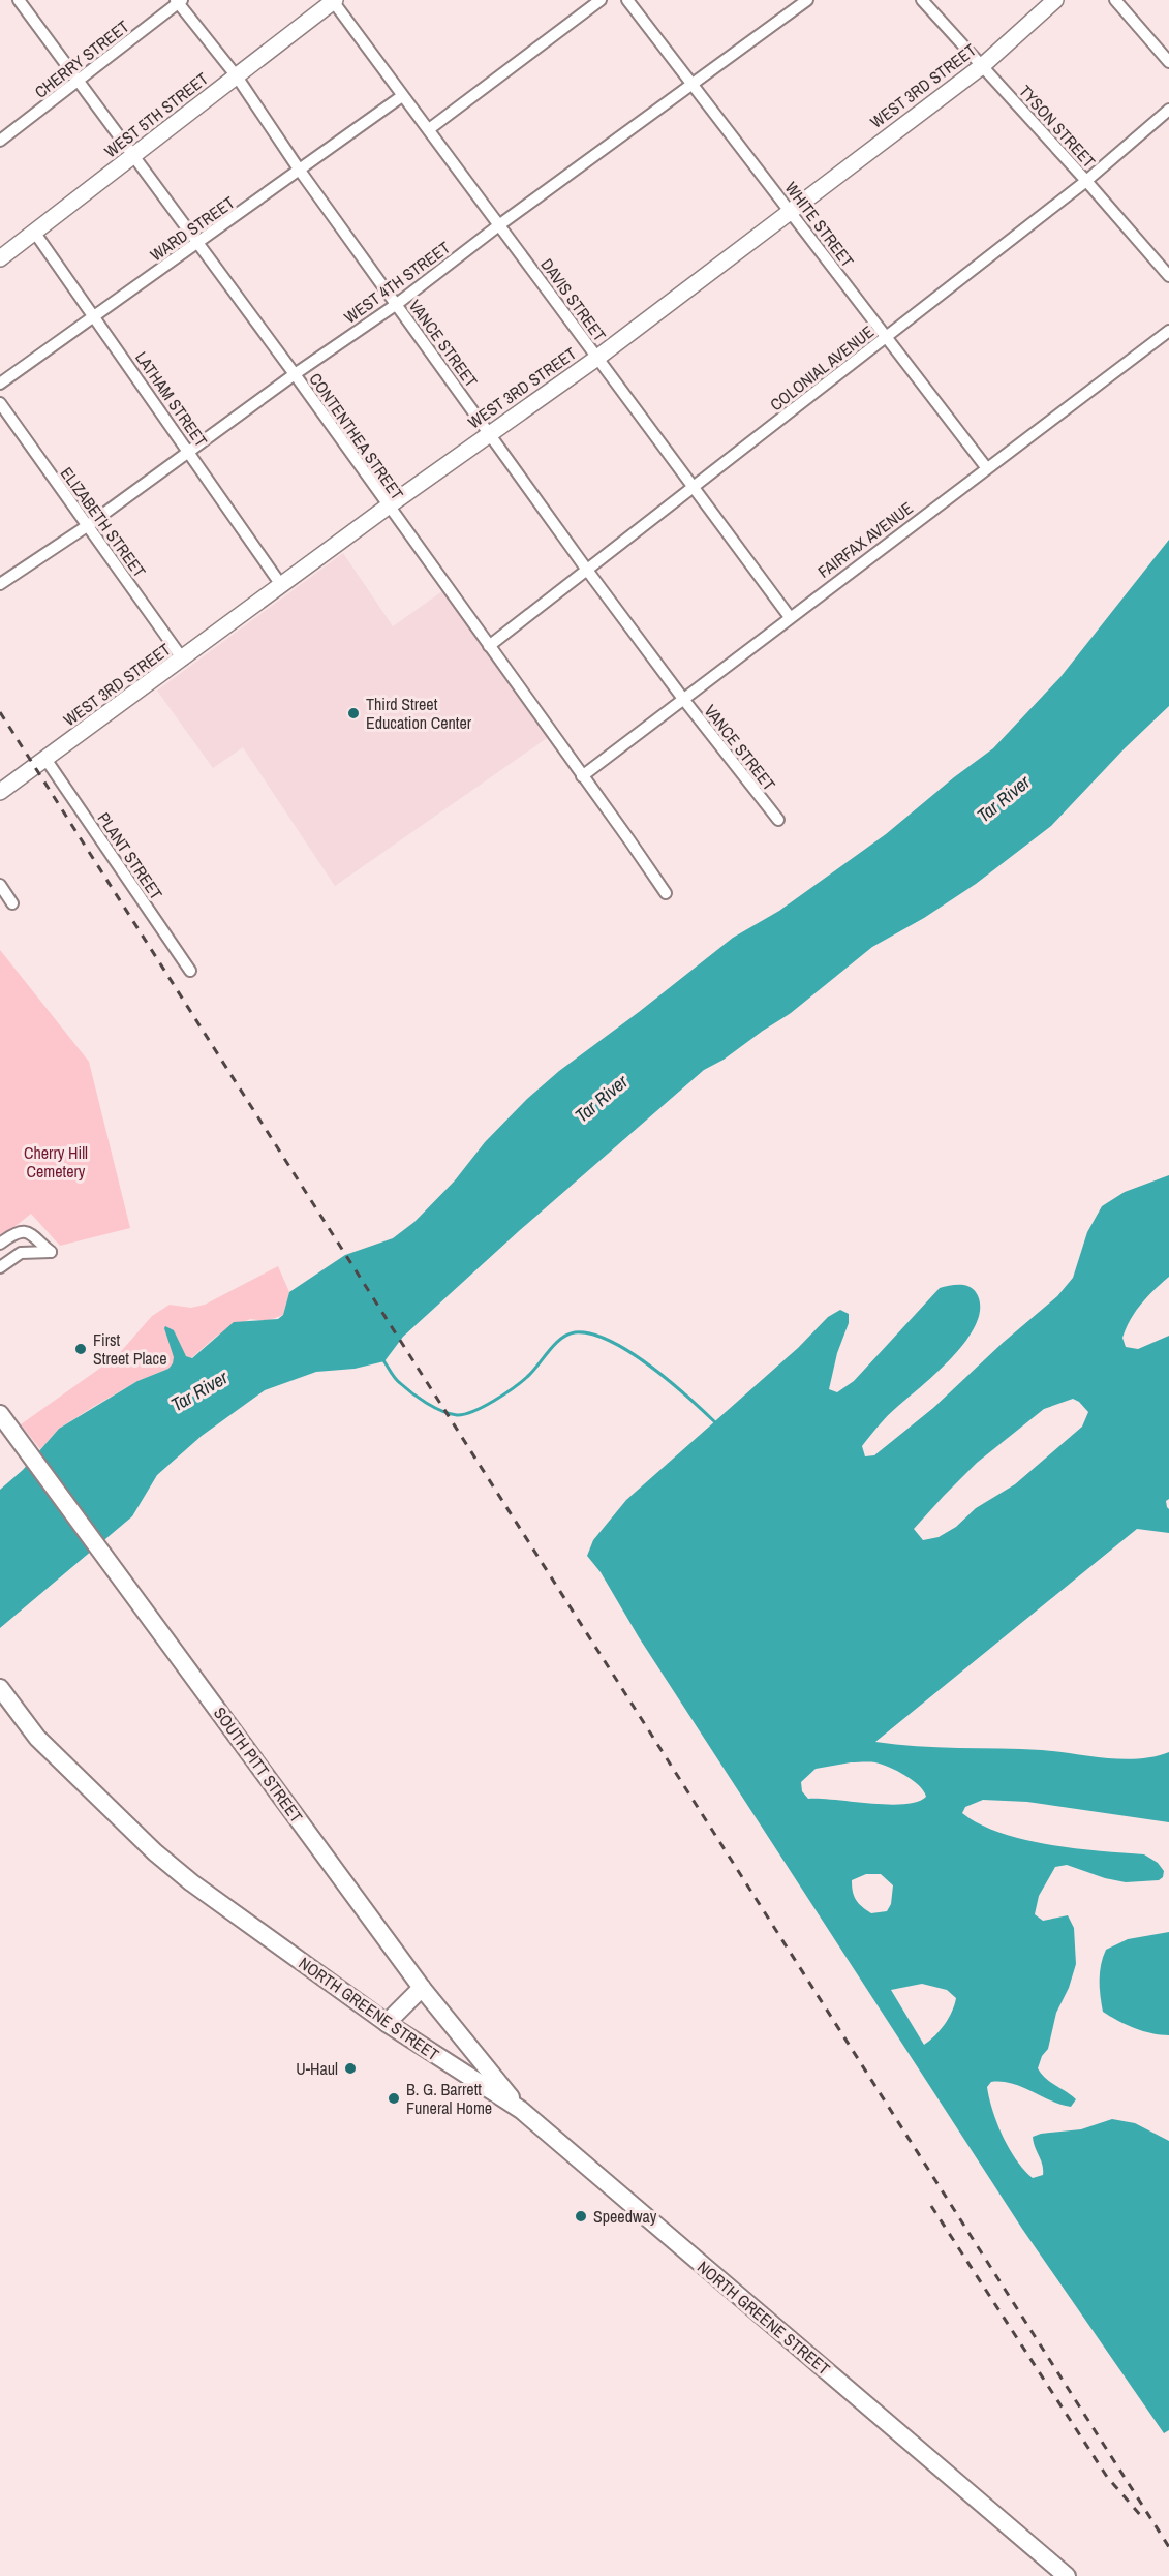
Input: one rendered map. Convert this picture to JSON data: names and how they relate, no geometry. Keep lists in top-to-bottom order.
{
  "streets": {
    "main road": ["SOUTH PITT STREET", "NORTH GREENE STREET"],
    "street": [
      "CHERRY STREET",
      "WEST 3RD STREET",
      "WEST 5TH STREET",
      "TYSON STREET",
      "WHITE STREET",
      "WARD STREET",
      "WEST 4TH STREET",
      "DAVIS STREET",
      "VANCE STREET",
      "COLONIAL AVENUE",
      "LATHAM STREET",
      "CONTENTHEA STREET",
      "ELIZABETH STREET",
      "FAIRFAX AVENUE",
      "PLANT STREET"
    ]
  },
  "crossings": [
    ["CHERRY STREET", "VANCE STREET"],
    ["CHERRY STREET", "CONTENTHEA STREET"],
    ["WEST 3RD STREET", "TYSON STREET"],
    ["WEST 3RD STREET", "WHITE STREET"],
    ["WEST 3RD STREET", "DAVIS STREET"],
    ["WEST 3RD STREET", "VANCE STREET"],
    ["WEST 3RD STREET", "LATHAM STREET"],
    ["WEST 3RD STREET", "CONTENTHEA STREET"],
    ["WEST 3RD STREET", "ELIZABETH STREET"],
    ["WEST 3RD STREET", "PLANT STREET"],
    ["WEST 5TH STREET", "DAVIS STREET"],
    ["WEST 5TH STREET", "VANCE STREET"],
    ["WEST 5TH STREET", "LATHAM STREET"],
    ["WEST 5TH STREET", "CONTENTHEA STREET"],
    ["TYSON STREET", "COLONIAL AVENUE"],
    ["WHITE STREET", "WEST 4TH STREET"],
    ["WHITE STREET", "COLONIAL AVENUE"],
    ["WHITE STREET", "FAIRFAX AVENUE"],
    ["WARD STREET", "DAVIS STREET"],
    ["WARD STREET", "VANCE STREET"],
    ["WARD STREET", "LATHAM STREET"],
    ["WARD STREET", "CONTENTHEA STREET"],
    ["WEST 4TH STREET", "DAVIS STREET"],
    ["WEST 4TH STREET", "VANCE STREET"],
    ["WEST 4TH STREET", "LATHAM STREET"],
    ["WEST 4TH STREET", "CONTENTHEA STREET"],
    ["WEST 4TH STREET", "ELIZABETH STREET"],
    ["DAVIS STREET", "COLONIAL AVENUE"],
    ["DAVIS STREET", "FAIRFAX AVENUE"],
    ["VANCE STREET", "COLONIAL AVENUE"],
    ["VANCE STREET", "FAIRFAX AVENUE"],
    ["COLONIAL AVENUE", "CONTENTHEA STREET"],
    ["CONTENTHEA STREET", "FAIRFAX AVENUE"],
    ["SOUTH PITT STREET", "NORTH GREENE STREET"]
  ],
  "water": ["Tar River"],
  "parks": ["Cherry Hill Cemetery"],
  "places": [
    "Third Street Education Center",
    "First Street Place",
    "U-Haul",
    "B. G. Barrett Funeral Home",
    "Speedway"
  ]
}
